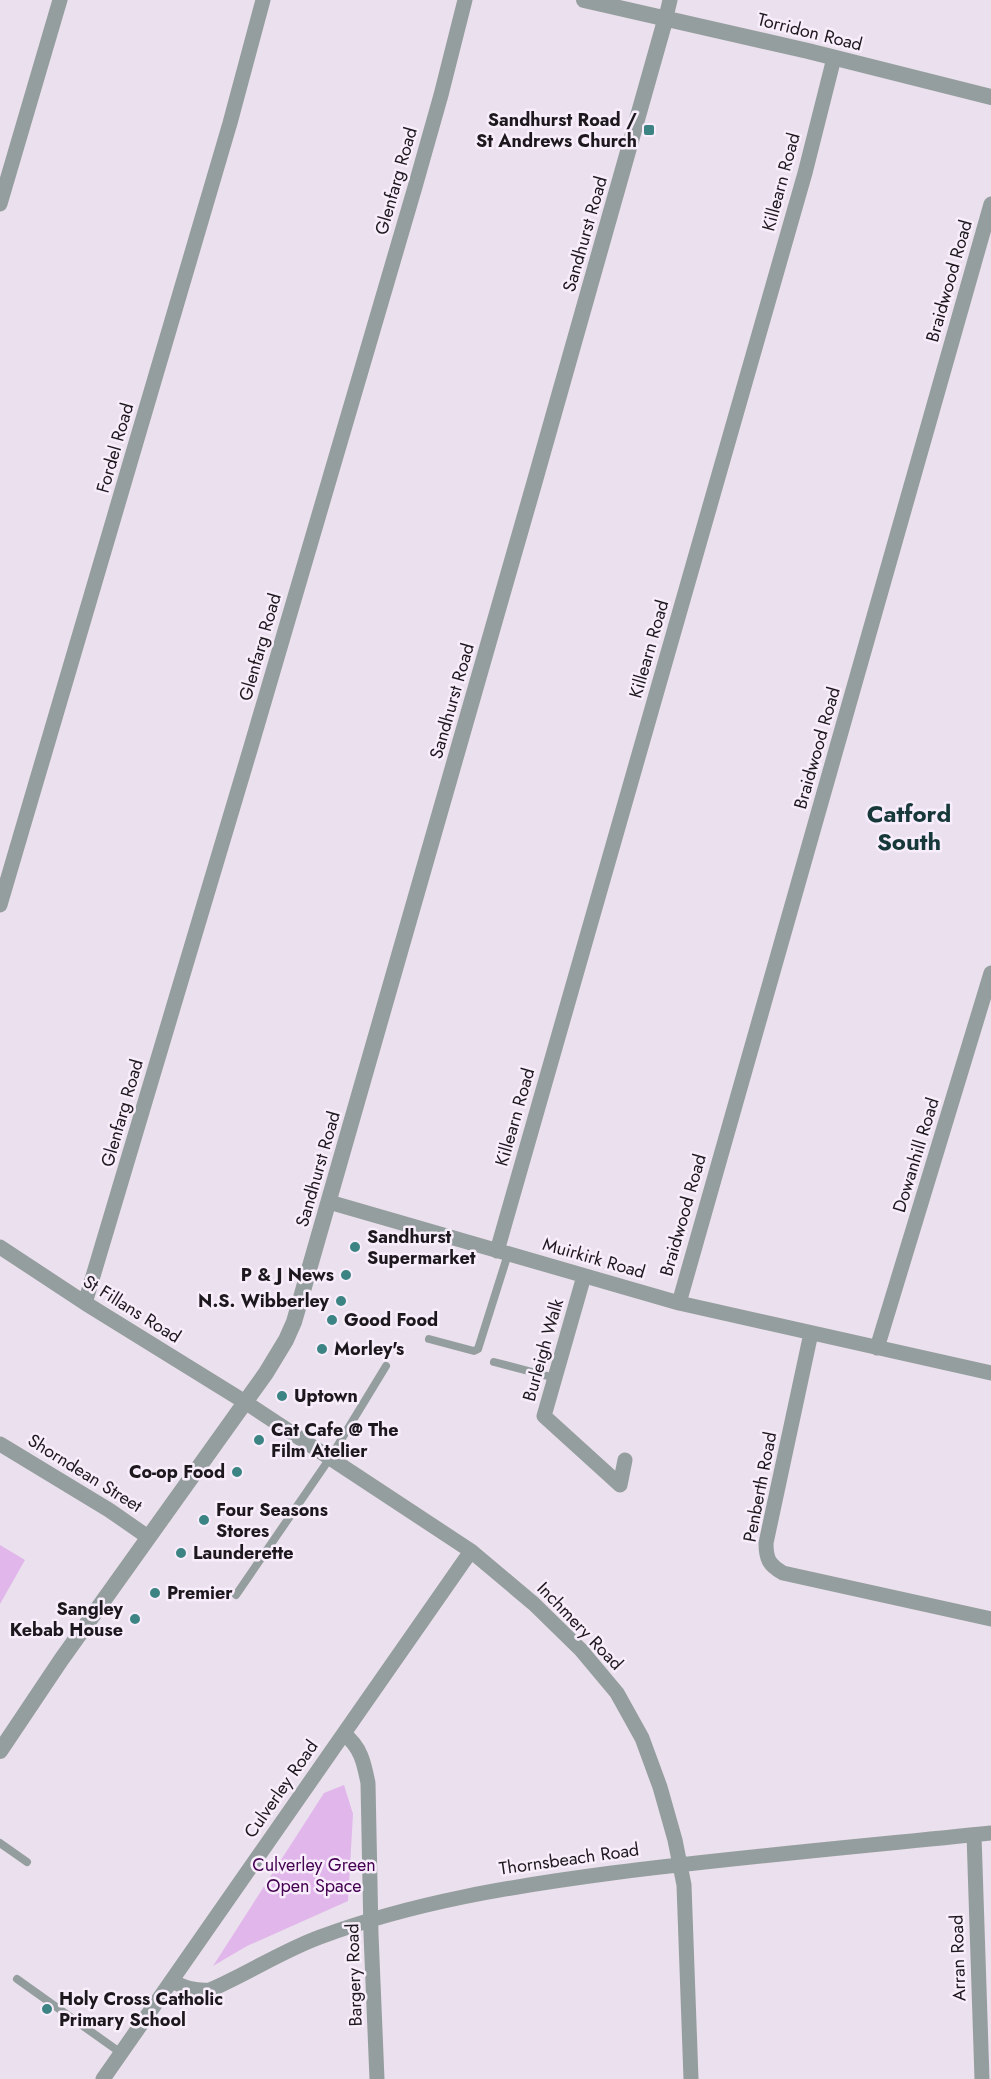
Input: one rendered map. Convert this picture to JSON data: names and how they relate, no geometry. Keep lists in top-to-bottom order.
{
  "streets": {
    "street": [
      "Torridon Road",
      "Glenfarg Road",
      "Killearn Road",
      "Sandhurst Road",
      "Braidwood Road",
      "Fordel Road",
      "Dowanhill Road",
      "Muirkirk Road",
      "St Fillans Road",
      "Burleigh Walk",
      "Shorndean Street",
      "Penberth Road",
      "Inchmery Road",
      "Culverley Road",
      "Thornsbeach Road",
      "Arran Road",
      "Bargery Road"
    ]
  },
  "crossings": [
    ["Torridon Road", "Killearn Road"],
    ["Torridon Road", "Sandhurst Road"],
    ["Glenfarg Road", "St Fillans Road"],
    ["Killearn Road", "Muirkirk Road"],
    ["Sandhurst Road", "Muirkirk Road"],
    ["Sandhurst Road", "St Fillans Road"],
    ["Sandhurst Road", "Shorndean Street"],
    ["Sandhurst Road", "Inchmery Road"],
    ["Braidwood Road", "Muirkirk Road"],
    ["Dowanhill Road", "Muirkirk Road"],
    ["Muirkirk Road", "Burleigh Walk"],
    ["Muirkirk Road", "Penberth Road"],
    ["St Fillans Road", "Inchmery Road"],
    ["Inchmery Road", "Culverley Road"],
    ["Inchmery Road", "Thornsbeach Road"],
    ["Culverley Road", "Thornsbeach Road"],
    ["Culverley Road", "Bargery Road"],
    ["Thornsbeach Road", "Arran Road"],
    ["Thornsbeach Road", "Bargery Road"]
  ],
  "districts": ["Catford South"],
  "parks": ["Culverley Green Open Space"],
  "places": {
    "transit": ["Sandhurst Road / St Andrews Church"],
    "other": [
      "Sandhurst Supermarket",
      "P & J News",
      "N.S. Wibberley",
      "Good Food",
      "Morley's",
      "Uptown",
      "Cat Cafe @ The Film Atelier",
      "Co-op Food",
      "Four Seasons Stores",
      "Launderette",
      "Premier",
      "Sangley Kebab House",
      "Holy Cross Catholic Primary School"
    ]
  }
}
